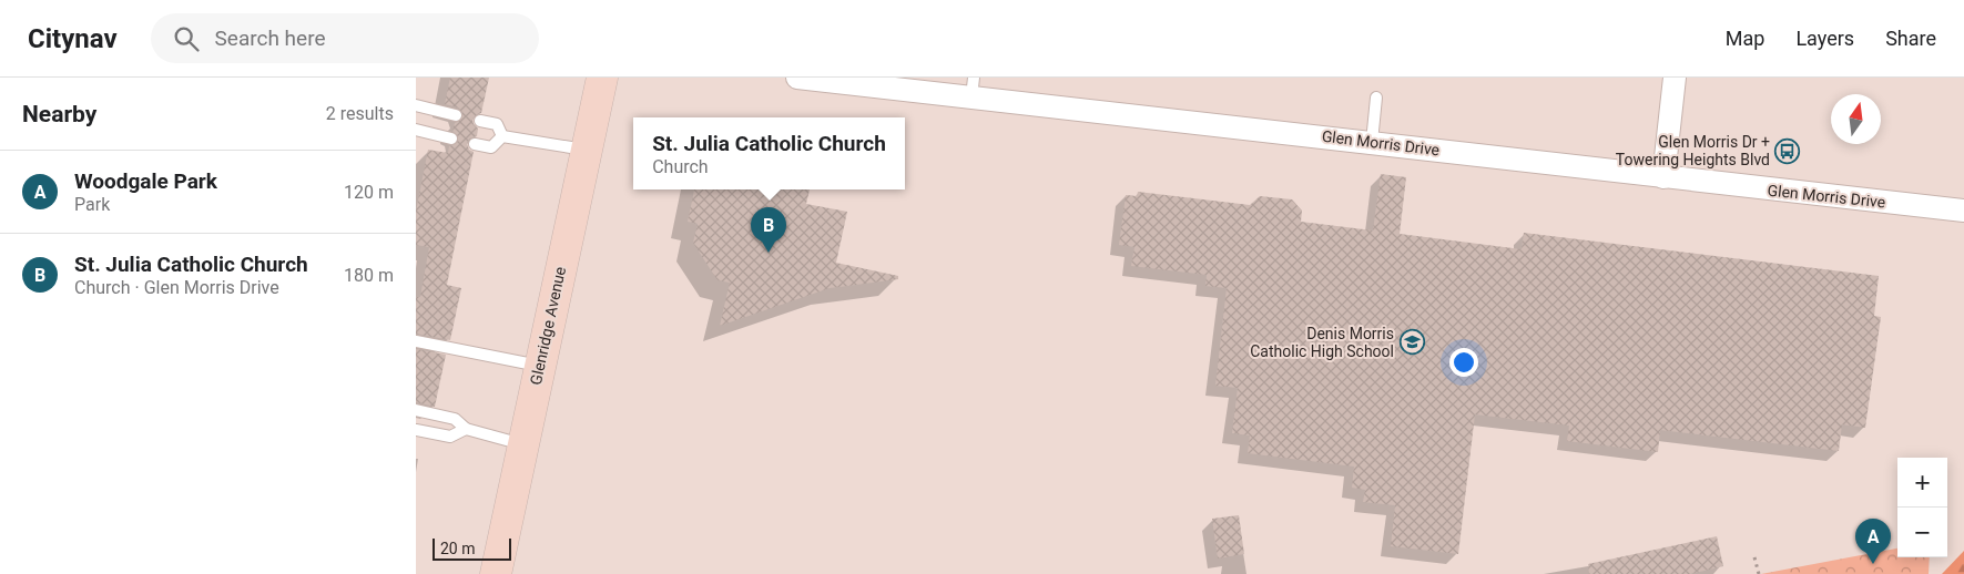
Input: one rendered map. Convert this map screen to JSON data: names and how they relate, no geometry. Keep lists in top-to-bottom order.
{
  "streets": {
    "main road": ["Glenridge Avenue"],
    "street": ["Glen Morris Drive"]
  },
  "places": {
    "bus stop": ["Glen Morris Dr + Towering Heights Blvd"],
    "school or university": ["Denis Morris Catholic High School"]
  },
  "scale_bar": "20 m",
  "north": "top",
  "page": {
    "header": "Citynav",
    "search": "Search here",
    "nav": ["Map", "Layers", "Share"],
    "heading": ["Nearby", "2 results"],
    "popup": ["St. Julia Catholic Church", "Church"],
    "list": [
      {
        "mark": "A",
        "name": "Woodgale Park",
        "note": "Park",
        "value": "120 m"
      },
      {
        "mark": "B",
        "name": "St. Julia Catholic Church",
        "note": "Church · Glen Morris Drive",
        "value": "180 m"
      }
    ],
    "pins": ["B", "A"],
    "map_buttons": ["+", "−"],
    "scale": "20 m"
  }
}
